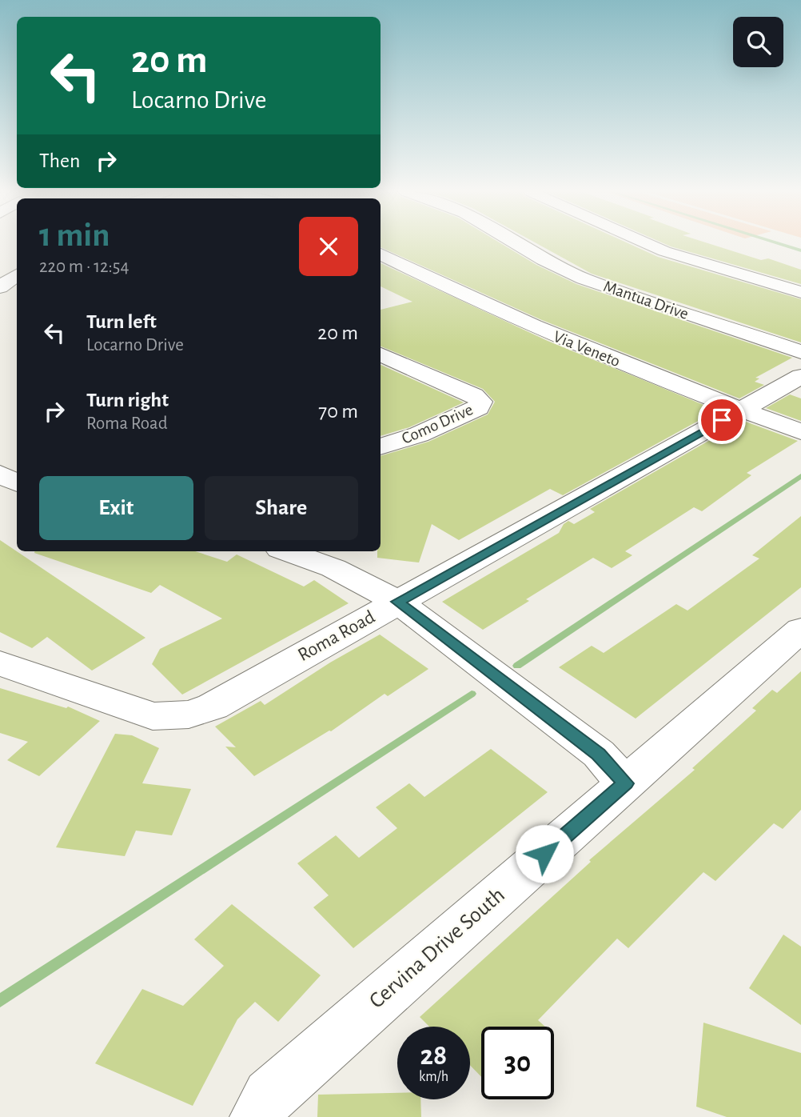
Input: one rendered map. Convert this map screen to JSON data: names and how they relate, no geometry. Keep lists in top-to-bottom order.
{
  "streets": {
    "street": [
      "Mantua Drive",
      "Via Veneto",
      "Como Drive",
      "Roma Road",
      "Cervina Drive South"
    ]
  },
  "crossings": [
    ["Via Veneto", "Roma Road"]
  ],
  "page": {
    "turn": ["20 m", "Locarno Drive"],
    "then": "Then",
    "heading": ["1 min", "220 m · 12:54"],
    "list": [
      {
        "name": "Turn left",
        "note": "Locarno Drive",
        "value": "20 m"
      },
      {
        "name": "Turn right",
        "note": "Roma Road",
        "value": "70 m"
      }
    ],
    "buttons": ["Exit", "Share"],
    "speed": "28 km/h",
    "limit": "30"
  }
}
